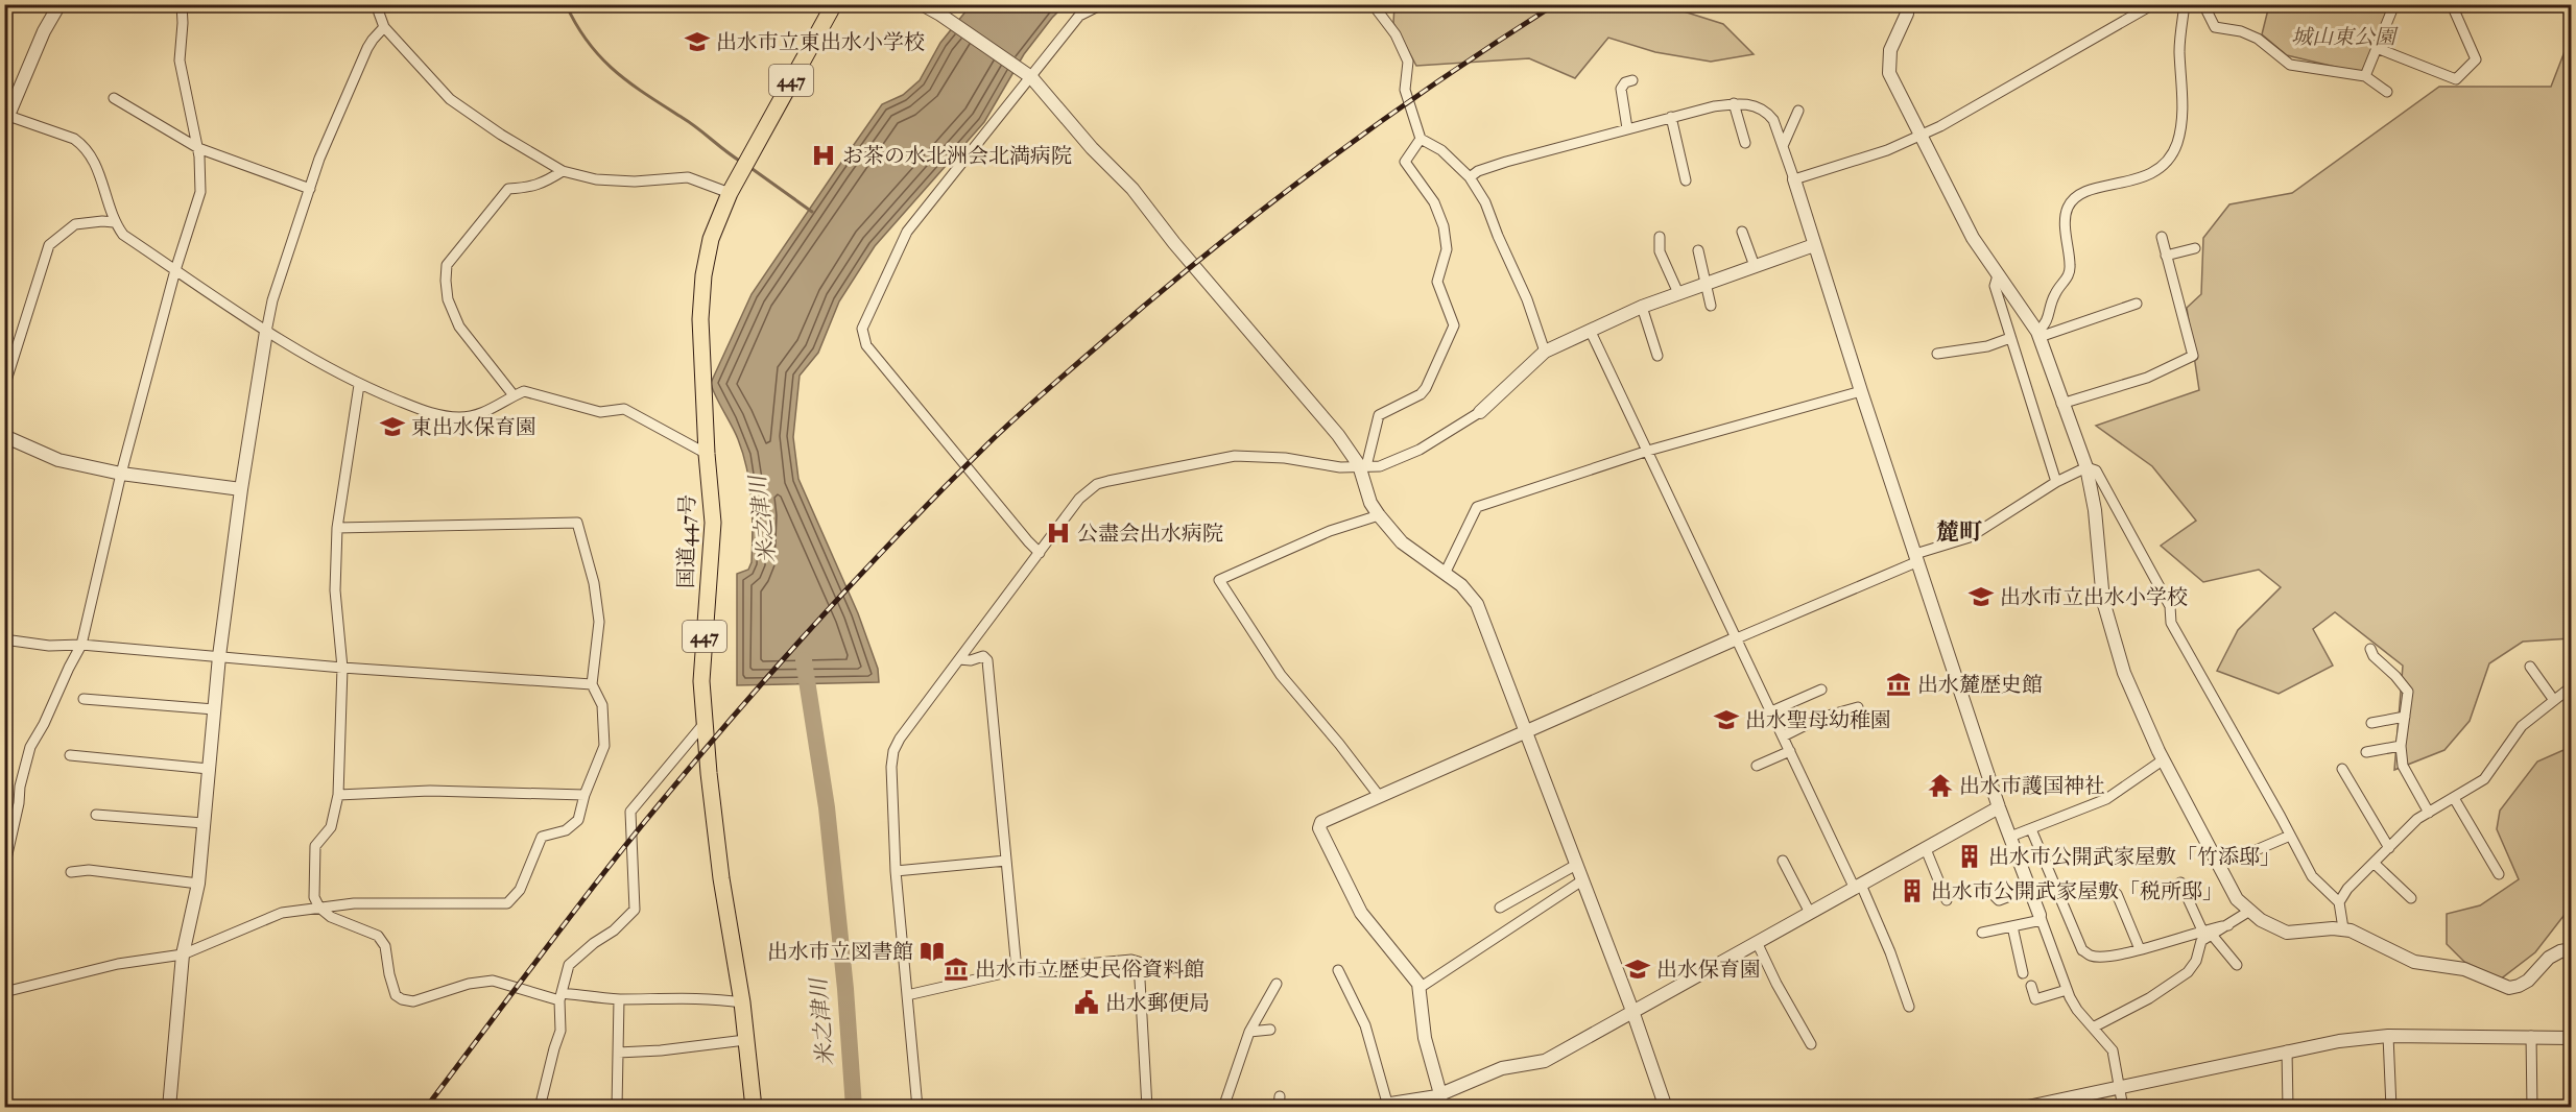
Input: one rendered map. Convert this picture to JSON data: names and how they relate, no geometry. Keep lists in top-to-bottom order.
{
  "streets": {
    "highway": ["447", "国道447号"]
  },
  "districts": ["麓町"],
  "water": ["米之津川"],
  "parks": ["城山東公園"],
  "places": {
    "school or university": [
      "出水市立東出水小学校",
      "東出水保育園",
      "出水市立出水小学校",
      "出水聖母幼稚園",
      "出水保育園"
    ],
    "hospital": ["お茶の水北洲会北満病院", "公盡会出水病院"],
    "museum": ["出水麓歴史館", "出水市立歴史民俗資料館"],
    "temple": ["出水市護国神社"],
    "building": ["出水市公開武家屋敷「竹添邸」", "出水市公開武家屋敷「税所邸」"],
    "library": ["出水市立図書館"],
    "public building": ["出水郵便局"]
  }
}
